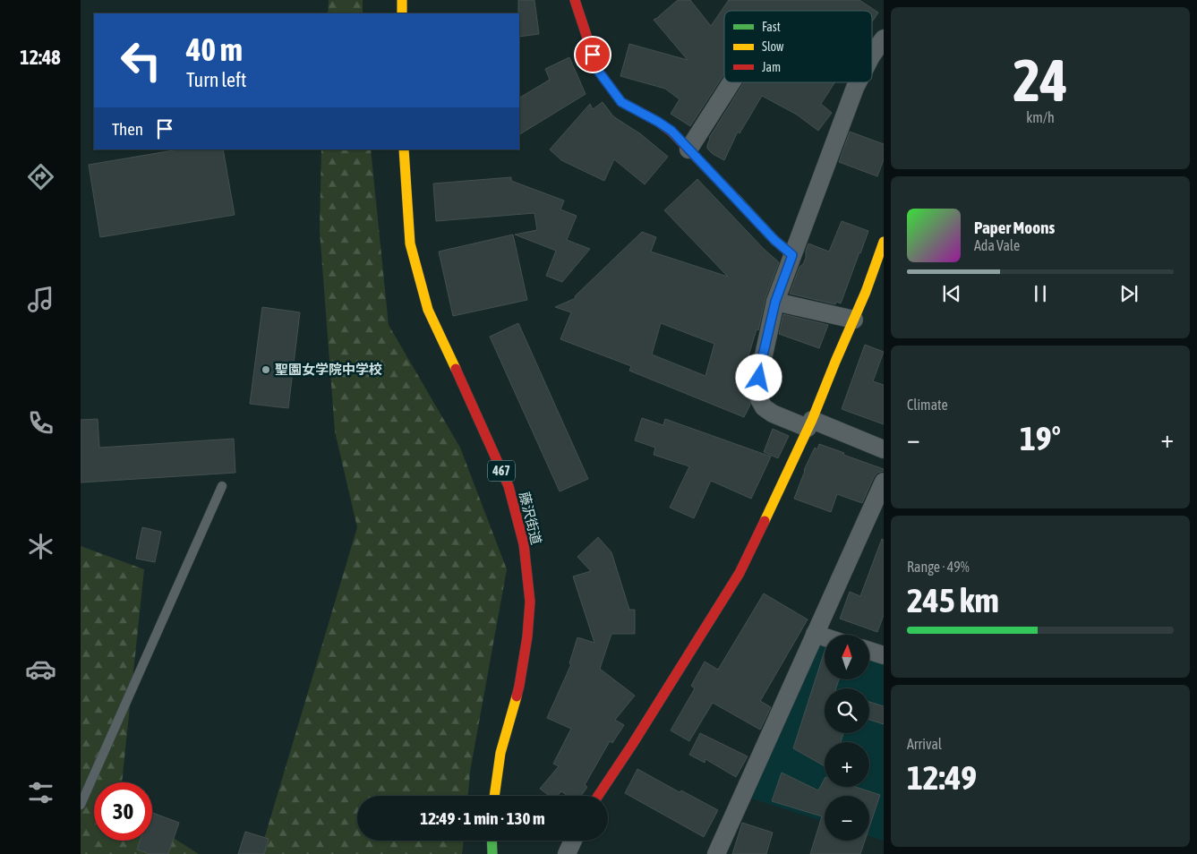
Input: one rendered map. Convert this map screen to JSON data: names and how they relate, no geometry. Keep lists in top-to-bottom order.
{
  "streets": {
    "main road": ["467", "藤沢街道"]
  },
  "places": ["聖園女学院中学校"],
  "legend": ["Fast", "Slow", "Jam"],
  "north": "top",
  "page": {
    "tabs": "12:48",
    "tile": [
      ["24", "km/h"],
      "Climate",
      ["Range · 49%", "245 km"],
      ["Arrival", "12:49"]
    ],
    "turn": ["40 m", "Turn left"],
    "then": "Then",
    "song": ["Paper Moons", "Ada Vale"],
    "heat": ["−", "19°", "+"],
    "map_buttons": ["+", "−"],
    "limit": "30",
    "trip": "12:49 · 1 min · 130 m"
  }
}
